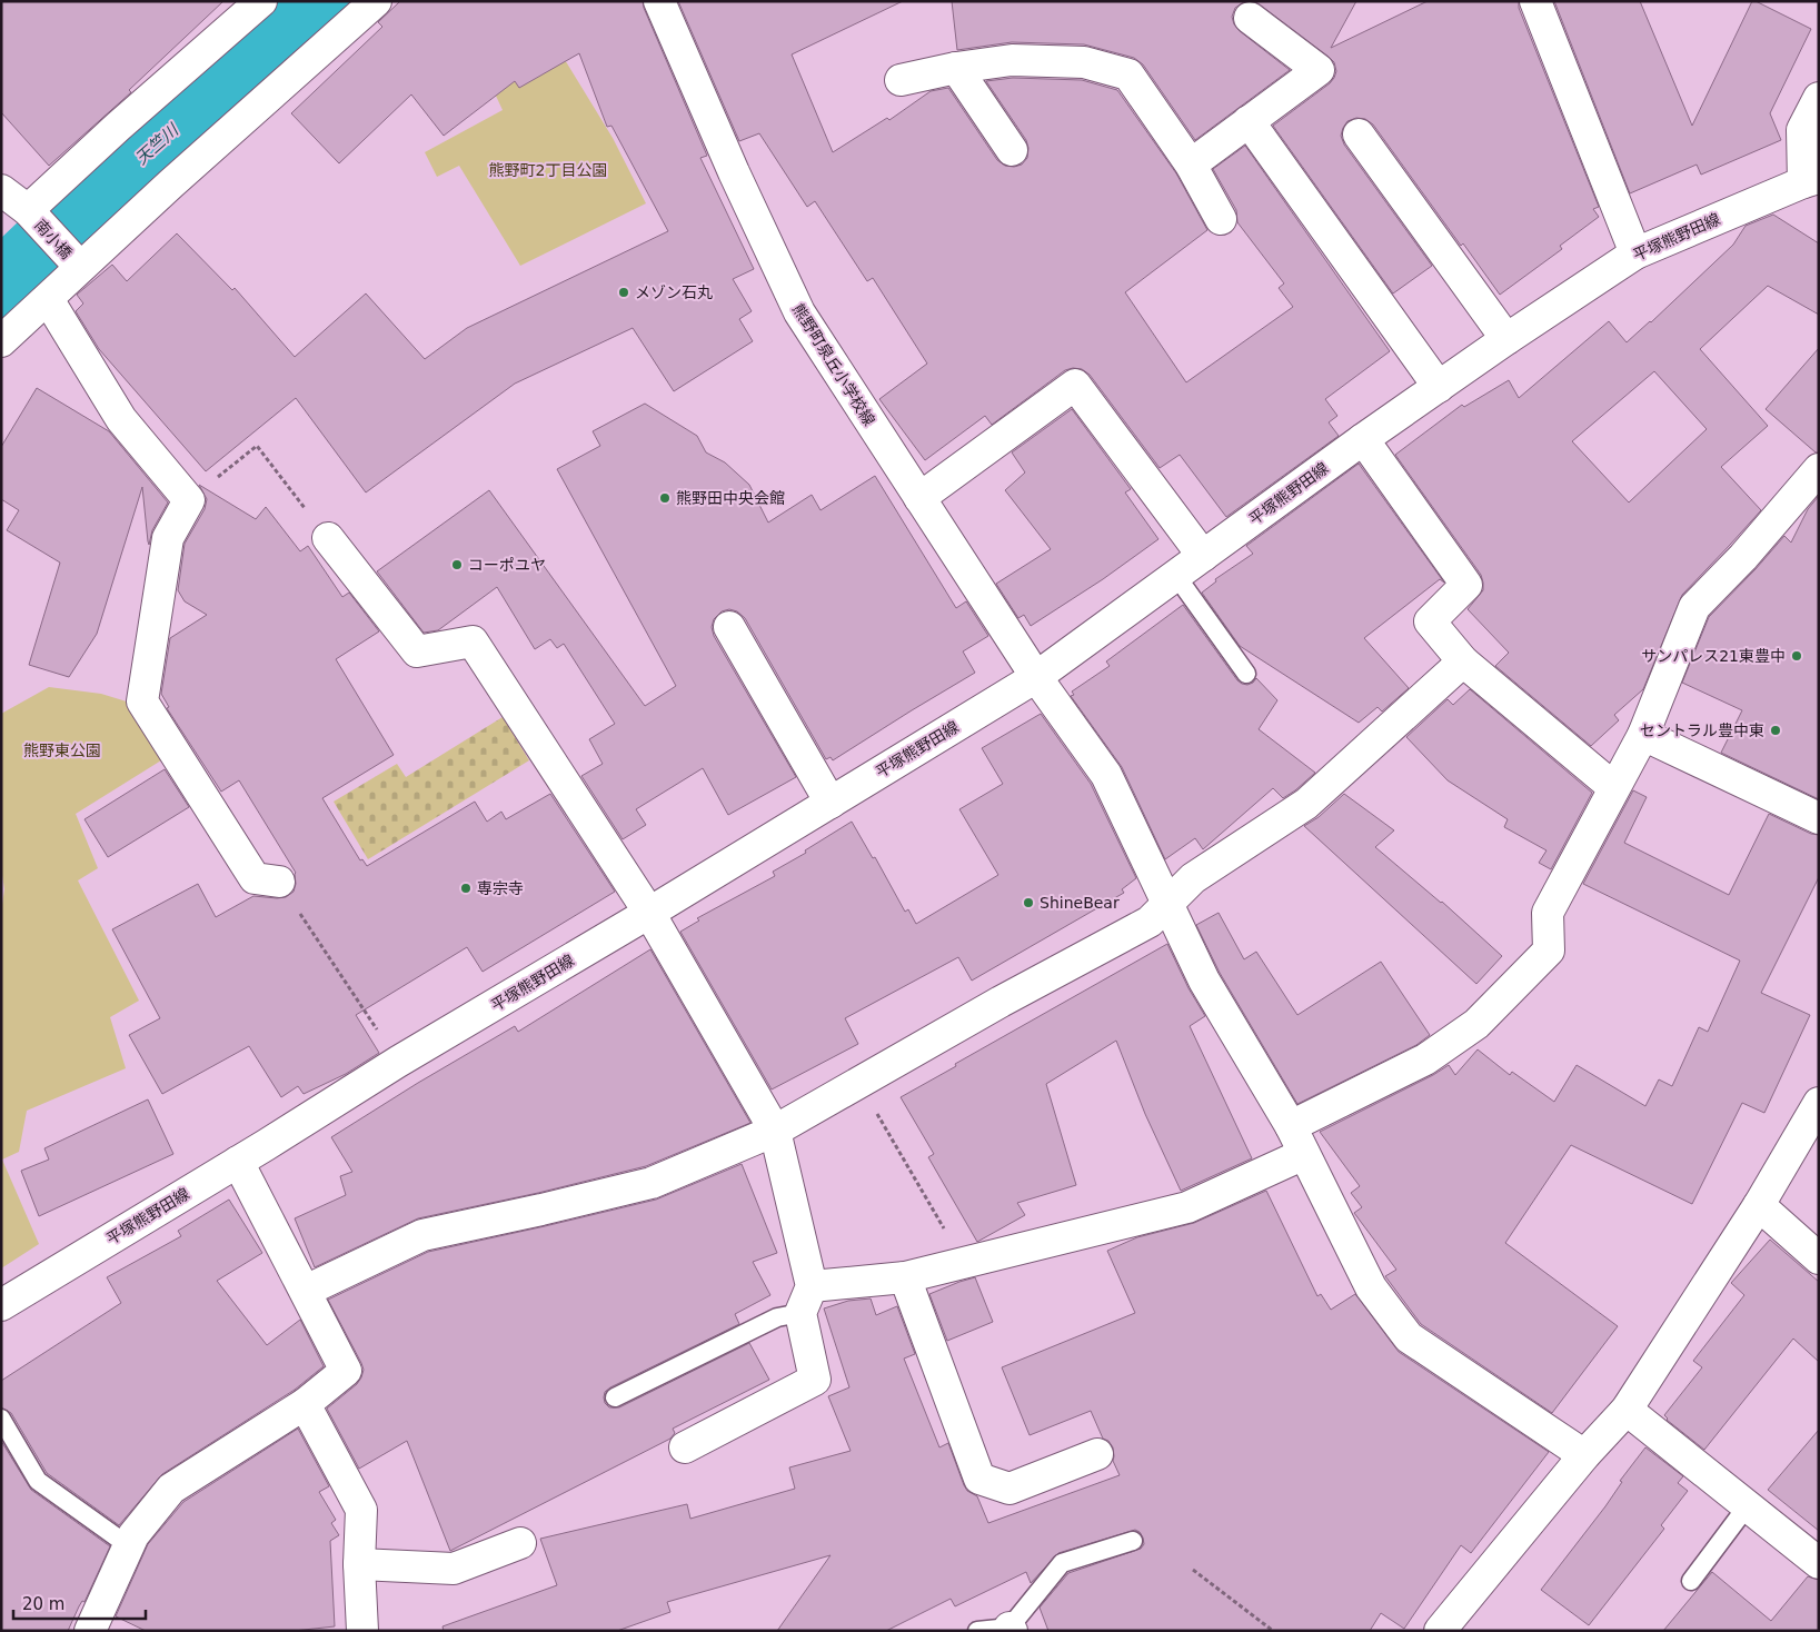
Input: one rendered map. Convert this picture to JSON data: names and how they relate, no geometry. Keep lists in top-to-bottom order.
{
  "streets": {
    "street": ["平塚熊野田線", "南小橋", "熊野町泉丘小学校線"]
  },
  "crossings": [
    ["平塚熊野田線", "熊野町泉丘小学校線"]
  ],
  "water": ["天竺川"],
  "parks": ["熊野町2丁目公園", "熊野東公園"],
  "places": [
    "メゾン石丸",
    "熊野田中央会館",
    "コーポユヤ",
    "サンパレス21東豊中",
    "セントラル豊中東",
    "専宗寺",
    "ShineBear"
  ],
  "scale_bar": "20 m"
}
